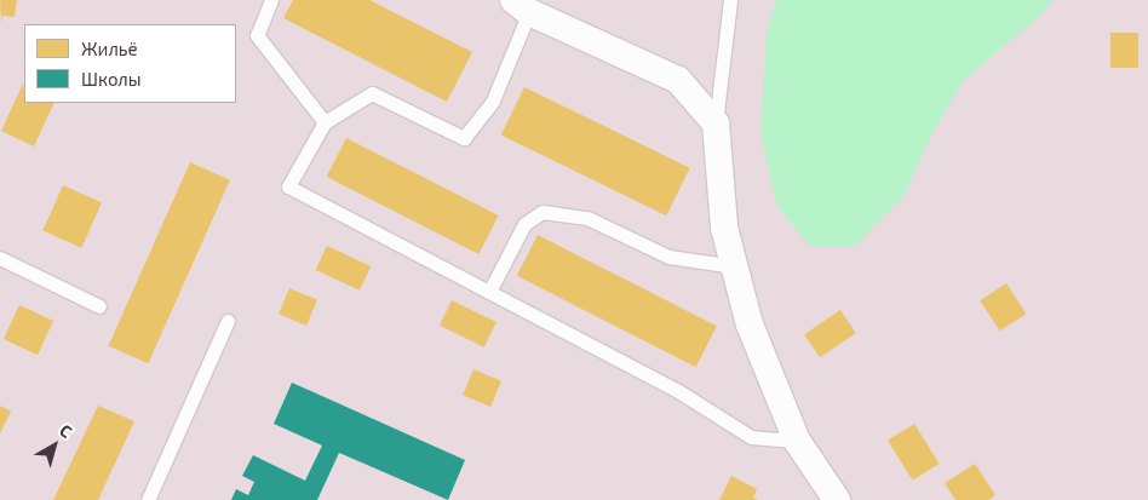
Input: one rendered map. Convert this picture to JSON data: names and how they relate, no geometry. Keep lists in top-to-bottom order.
{
  "legend": ["Жильё", "Школы"],
  "north": "top right"
}
